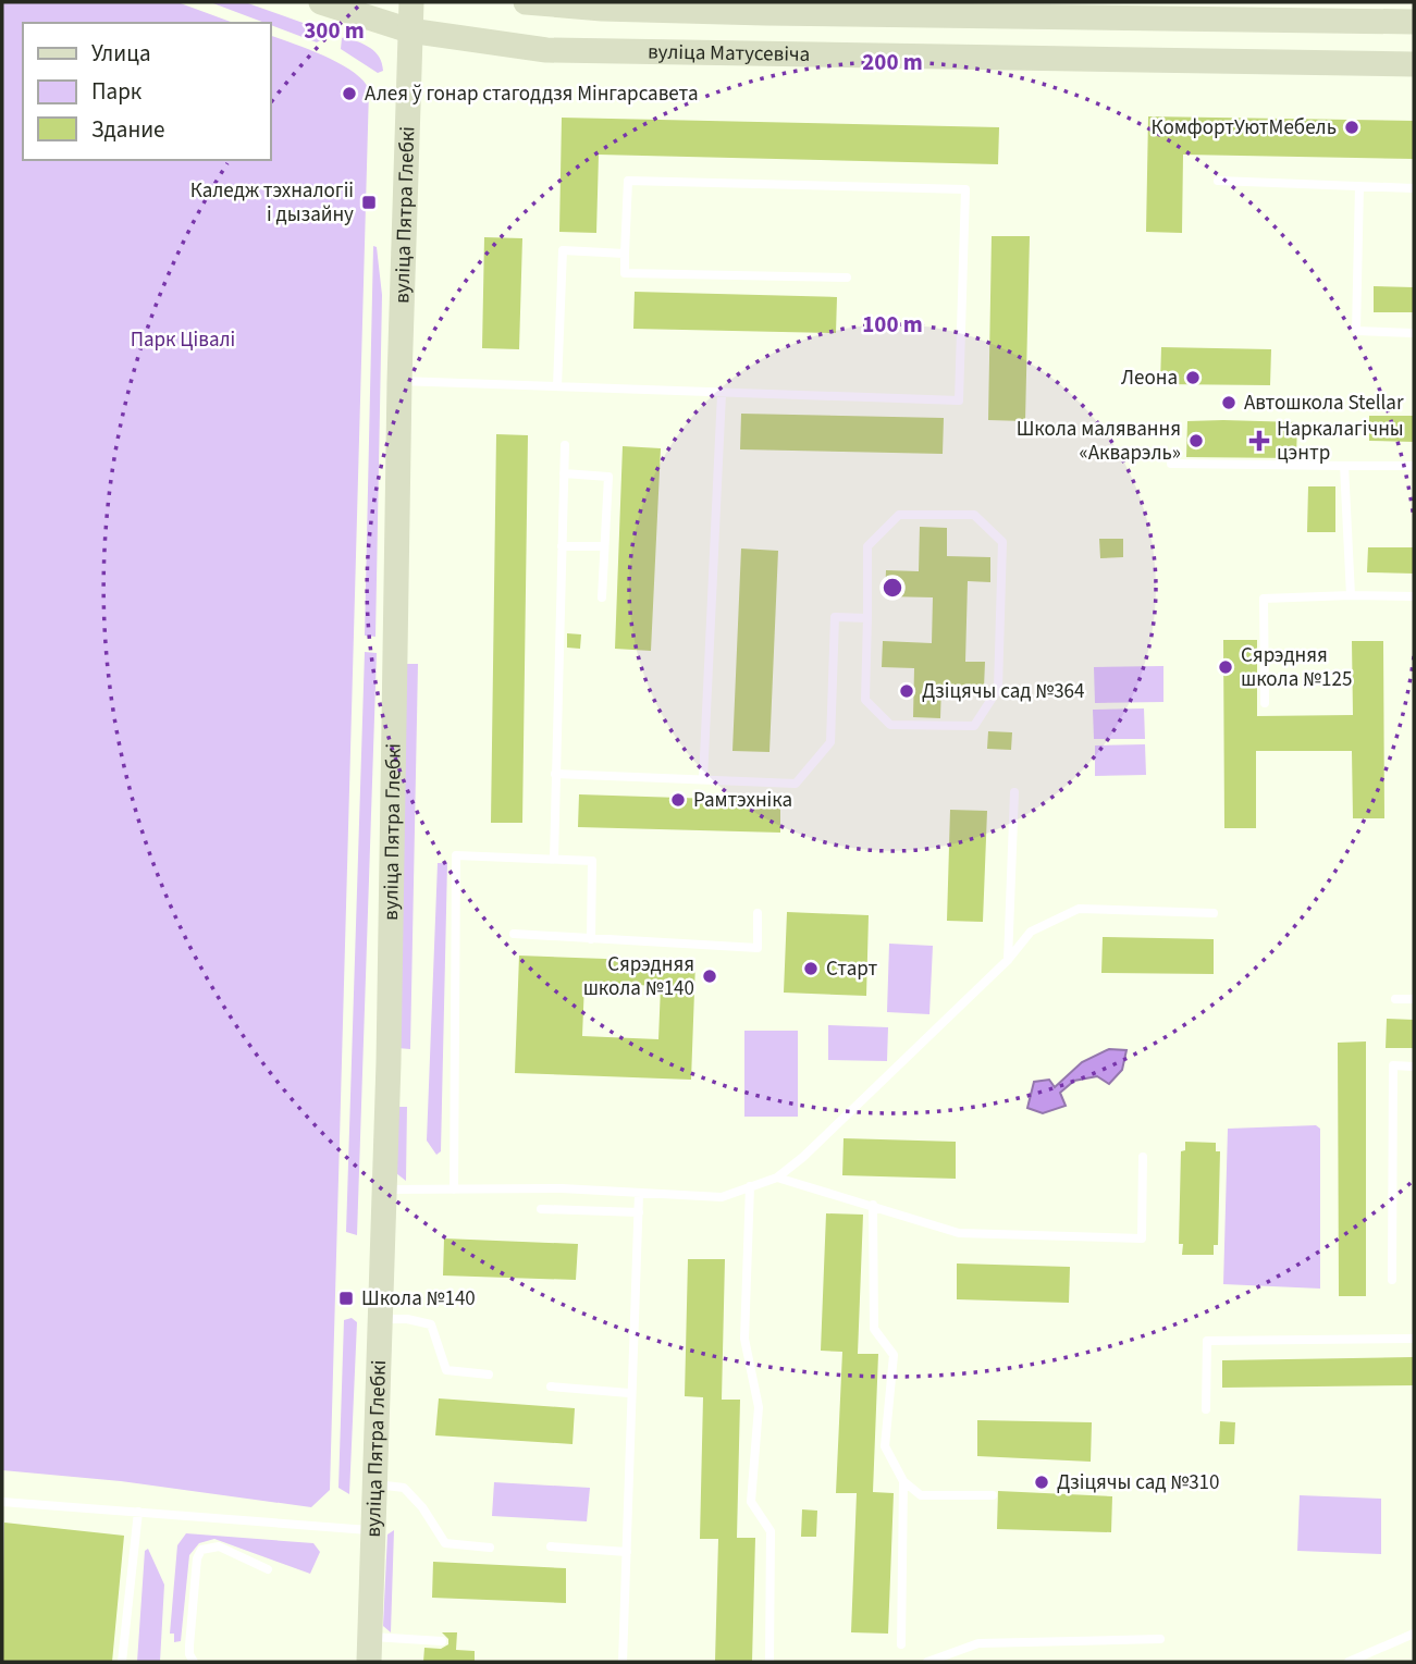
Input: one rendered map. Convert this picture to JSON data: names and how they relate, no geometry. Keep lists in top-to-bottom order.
{
  "streets": {
    "main road": ["вуліца Матусевіча", "вуліца Пятра Глебкі"]
  },
  "crossings": [
    ["вуліца Матусевіча", "вуліца Пятра Глебкі"]
  ],
  "parks": ["Парк Цівалі"],
  "places": {
    "other": [
      "Алея ў гонар стагоддзя Мінгарсавета",
      "КомфортУютМебель",
      "Леона",
      "Автошкола Stellar",
      "Школа малявання «Акварэль»",
      "Сярэдняя школа №125",
      "Дзіцячы сад №364",
      "Рамтэхніка",
      "Старт",
      "Сярэдняя школа №140",
      "Дзіцячы сад №310"
    ],
    "transit": ["Каледж тэхналогіі і дызайну", "Школа №140"],
    "health": ["Наркалагічны цэнтр"]
  },
  "legend": ["Улица", "Парк", "Здание"],
  "rings": ["300 m", "200 m", "100 m"]
}
